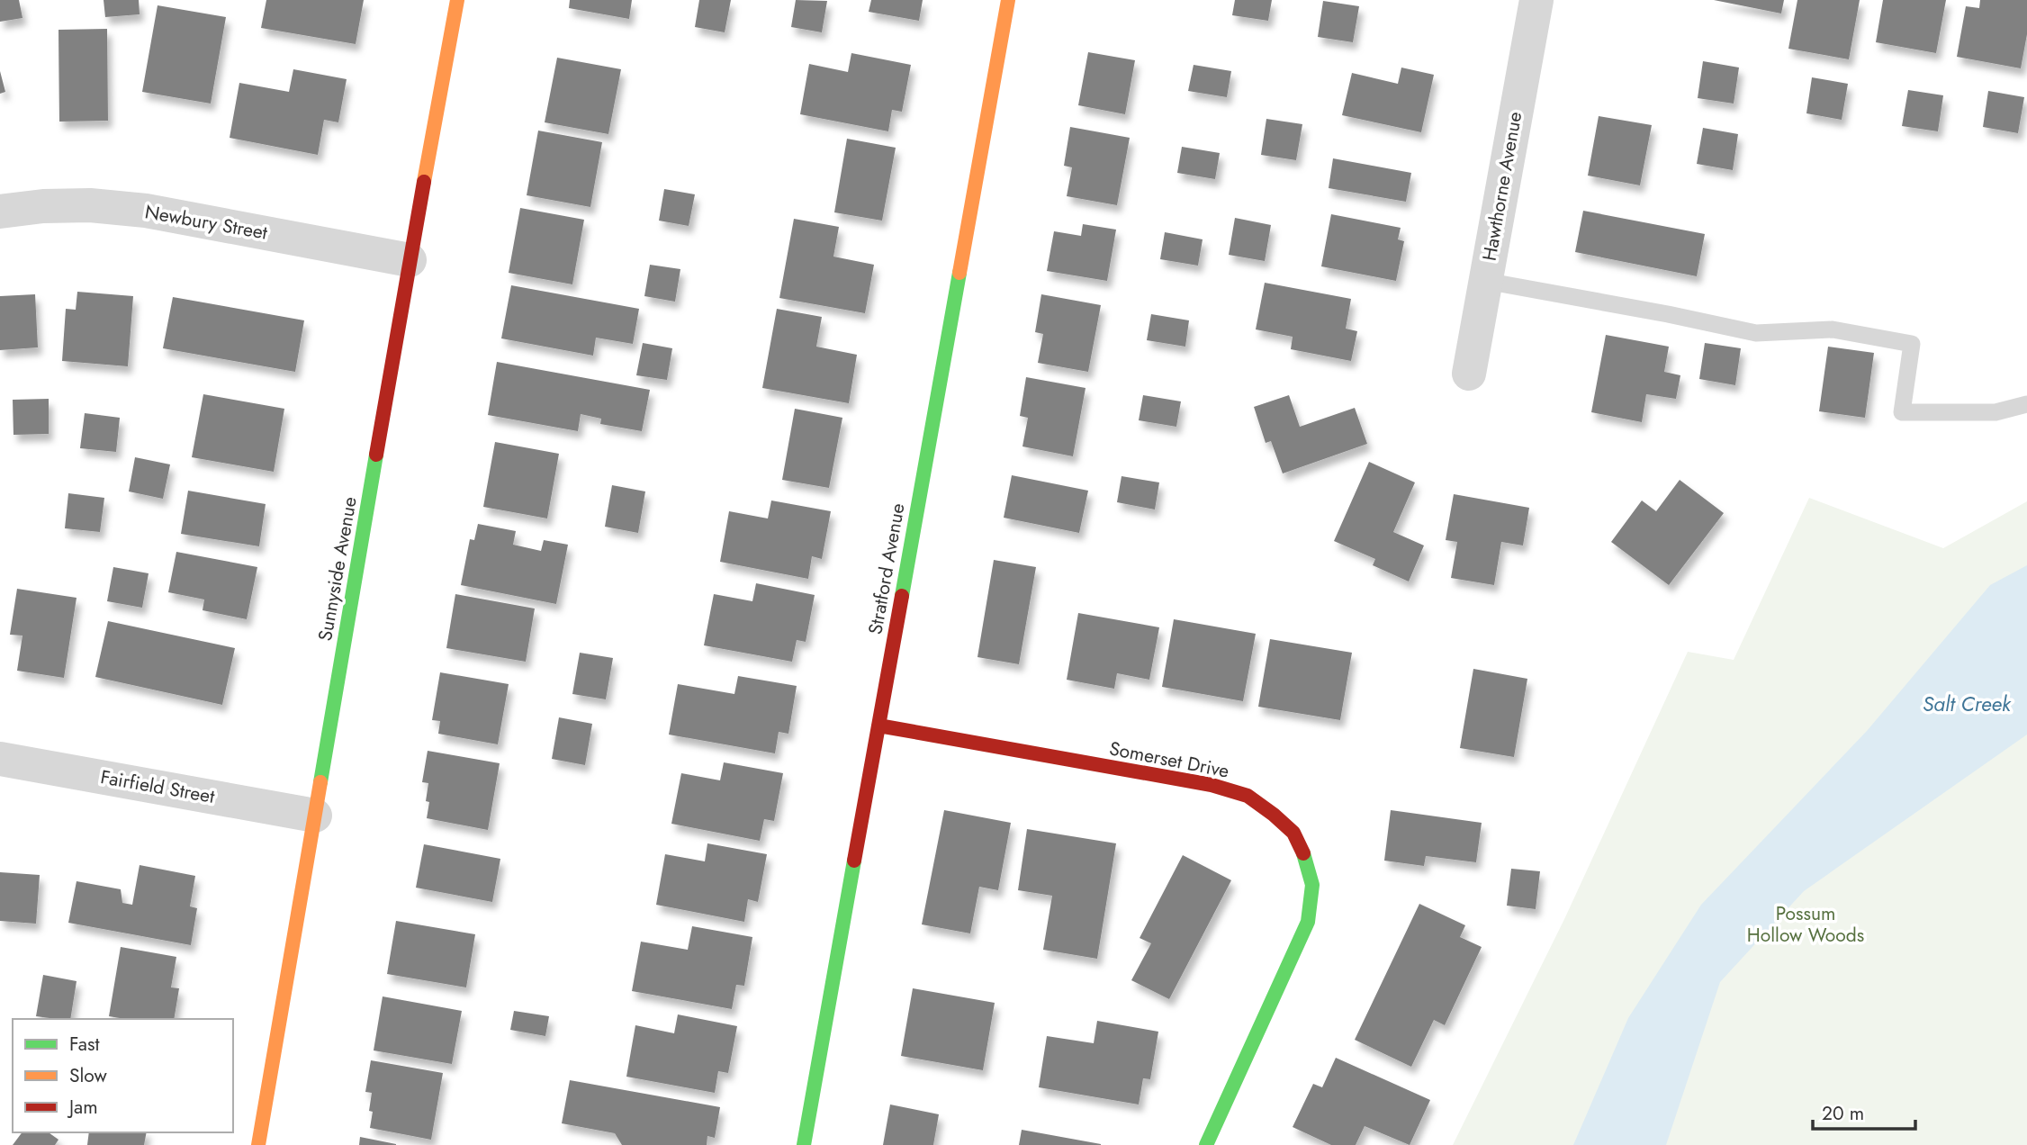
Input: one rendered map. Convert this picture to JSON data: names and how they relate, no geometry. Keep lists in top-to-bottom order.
{
  "streets": {
    "street": [
      "Hawthorne Avenue",
      "Newbury Street",
      "Sunnyside Avenue",
      "Stratford Avenue",
      "Somerset Drive",
      "Fairfield Street"
    ]
  },
  "crossings": [
    ["Newbury Street", "Sunnyside Avenue"],
    ["Sunnyside Avenue", "Fairfield Street"],
    ["Stratford Avenue", "Somerset Drive"]
  ],
  "water": ["Salt Creek"],
  "parks": ["Possum Hollow Woods"],
  "legend": ["Fast", "Slow", "Jam"],
  "scale_bar": "20 m"
}
